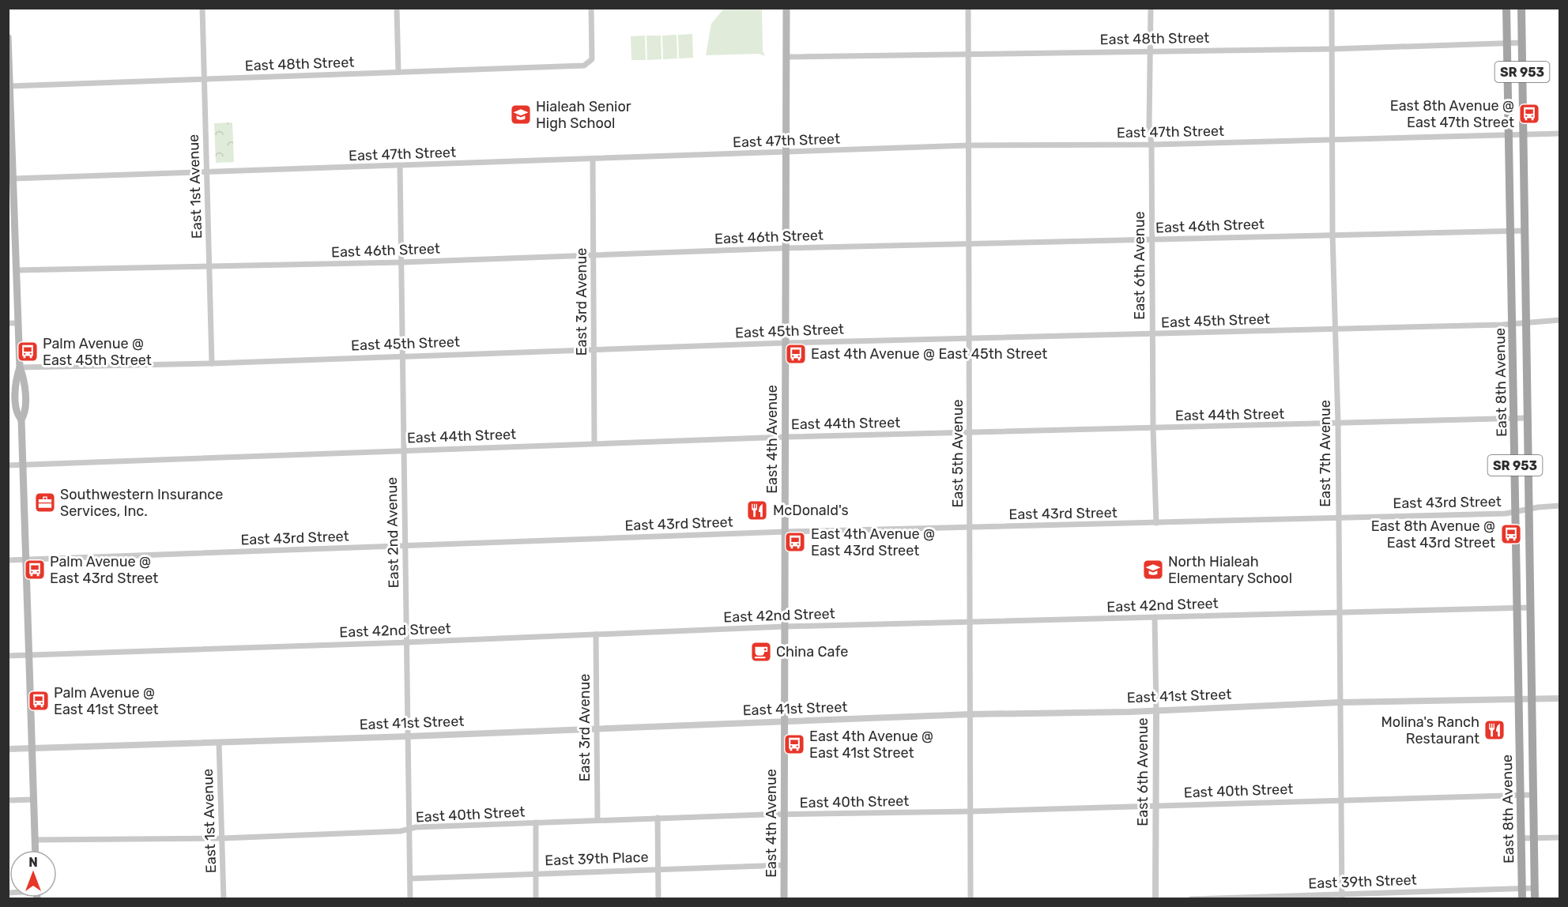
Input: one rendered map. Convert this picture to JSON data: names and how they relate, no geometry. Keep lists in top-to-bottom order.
{
  "streets": {
    "main road": ["SR 953", "East 8th Avenue", "East 4th Avenue"],
    "street": [
      "East 48th Street",
      "East 47th Street",
      "East 1st Avenue",
      "East 46th Street",
      "East 6th Avenue",
      "East 3rd Avenue",
      "East 45th Street",
      "East 44th Street",
      "East 5th Avenue",
      "East 7th Avenue",
      "East 43rd Street",
      "East 2nd Avenue",
      "East 42nd Street",
      "East 41st Street",
      "East 40th Street",
      "East 39th Place",
      "East 39th Street"
    ]
  },
  "crossings": [
    ["East 48th Street", "East 1st Avenue"],
    ["East 48th Street", "East 6th Avenue"],
    ["East 48th Street", "East 8th Avenue"],
    ["East 48th Street", "East 4th Avenue"],
    ["East 48th Street", "East 5th Avenue"],
    ["East 48th Street", "East 7th Avenue"],
    ["East 47th Street", "East 1st Avenue"],
    ["East 47th Street", "East 6th Avenue"],
    ["East 47th Street", "East 3rd Avenue"],
    ["East 47th Street", "East 8th Avenue"],
    ["East 47th Street", "East 4th Avenue"],
    ["East 47th Street", "East 5th Avenue"],
    ["East 47th Street", "East 7th Avenue"],
    ["East 47th Street", "East 2nd Avenue"],
    ["East 1st Avenue", "East 46th Street"],
    ["East 1st Avenue", "East 45th Street"],
    ["East 1st Avenue", "East 41st Street"],
    ["East 1st Avenue", "East 40th Street"],
    ["East 46th Street", "East 6th Avenue"],
    ["East 46th Street", "East 3rd Avenue"],
    ["East 46th Street", "East 8th Avenue"],
    ["East 46th Street", "East 4th Avenue"],
    ["East 46th Street", "East 5th Avenue"],
    ["East 46th Street", "East 7th Avenue"],
    ["East 46th Street", "East 2nd Avenue"],
    ["East 6th Avenue", "East 45th Street"],
    ["East 6th Avenue", "East 44th Street"],
    ["East 6th Avenue", "East 43rd Street"],
    ["East 6th Avenue", "East 42nd Street"],
    ["East 6th Avenue", "East 41st Street"],
    ["East 6th Avenue", "East 40th Street"],
    ["East 3rd Avenue", "East 45th Street"],
    ["East 3rd Avenue", "East 44th Street"],
    ["East 3rd Avenue", "East 42nd Street"],
    ["East 3rd Avenue", "East 41st Street"],
    ["East 3rd Avenue", "East 40th Street"],
    ["East 45th Street", "East 8th Avenue"],
    ["East 45th Street", "East 4th Avenue"],
    ["East 45th Street", "East 5th Avenue"],
    ["East 45th Street", "East 7th Avenue"],
    ["East 45th Street", "East 2nd Avenue"],
    ["East 8th Avenue", "East 44th Street"],
    ["East 8th Avenue", "East 43rd Street"],
    ["East 8th Avenue", "East 42nd Street"],
    ["East 8th Avenue", "East 41st Street"],
    ["East 8th Avenue", "East 40th Street"],
    ["East 8th Avenue", "East 39th Street"],
    ["East 44th Street", "East 4th Avenue"],
    ["East 44th Street", "East 5th Avenue"],
    ["East 44th Street", "East 7th Avenue"],
    ["East 44th Street", "East 2nd Avenue"],
    ["East 4th Avenue", "East 43rd Street"],
    ["East 4th Avenue", "East 42nd Street"],
    ["East 4th Avenue", "East 41st Street"],
    ["East 4th Avenue", "East 40th Street"],
    ["East 4th Avenue", "East 39th Place"],
    ["East 5th Avenue", "East 43rd Street"],
    ["East 5th Avenue", "East 42nd Street"],
    ["East 5th Avenue", "East 41st Street"],
    ["East 5th Avenue", "East 40th Street"],
    ["East 7th Avenue", "East 43rd Street"],
    ["East 7th Avenue", "East 42nd Street"],
    ["East 7th Avenue", "East 41st Street"],
    ["East 7th Avenue", "East 40th Street"],
    ["East 7th Avenue", "East 39th Street"],
    ["East 43rd Street", "East 2nd Avenue"],
    ["East 2nd Avenue", "East 42nd Street"],
    ["East 2nd Avenue", "East 41st Street"],
    ["East 2nd Avenue", "East 40th Street"],
    ["East 2nd Avenue", "East 39th Place"]
  ],
  "places": {
    "bus stop": [
      "East 8th Avenue @ East 47th Street",
      "Palm Avenue @ East 45th Street",
      "East 4th Avenue @ East 45th Street",
      "East 8th Avenue @ East 43rd Street",
      "East 4th Avenue @ East 43rd Street",
      "Palm Avenue @ East 43rd Street",
      "Palm Avenue @ East 41st Street",
      "East 4th Avenue @ East 41st Street"
    ],
    "school or university": ["Hialeah Senior High School", "North Hialeah Elementary School"],
    "office": ["Southwestern Insurance Services, Inc."],
    "restaurant": ["McDonald's", "Molina's Ranch Restaurant"],
    "cafe": ["China Cafe"]
  },
  "north": "top"
}
